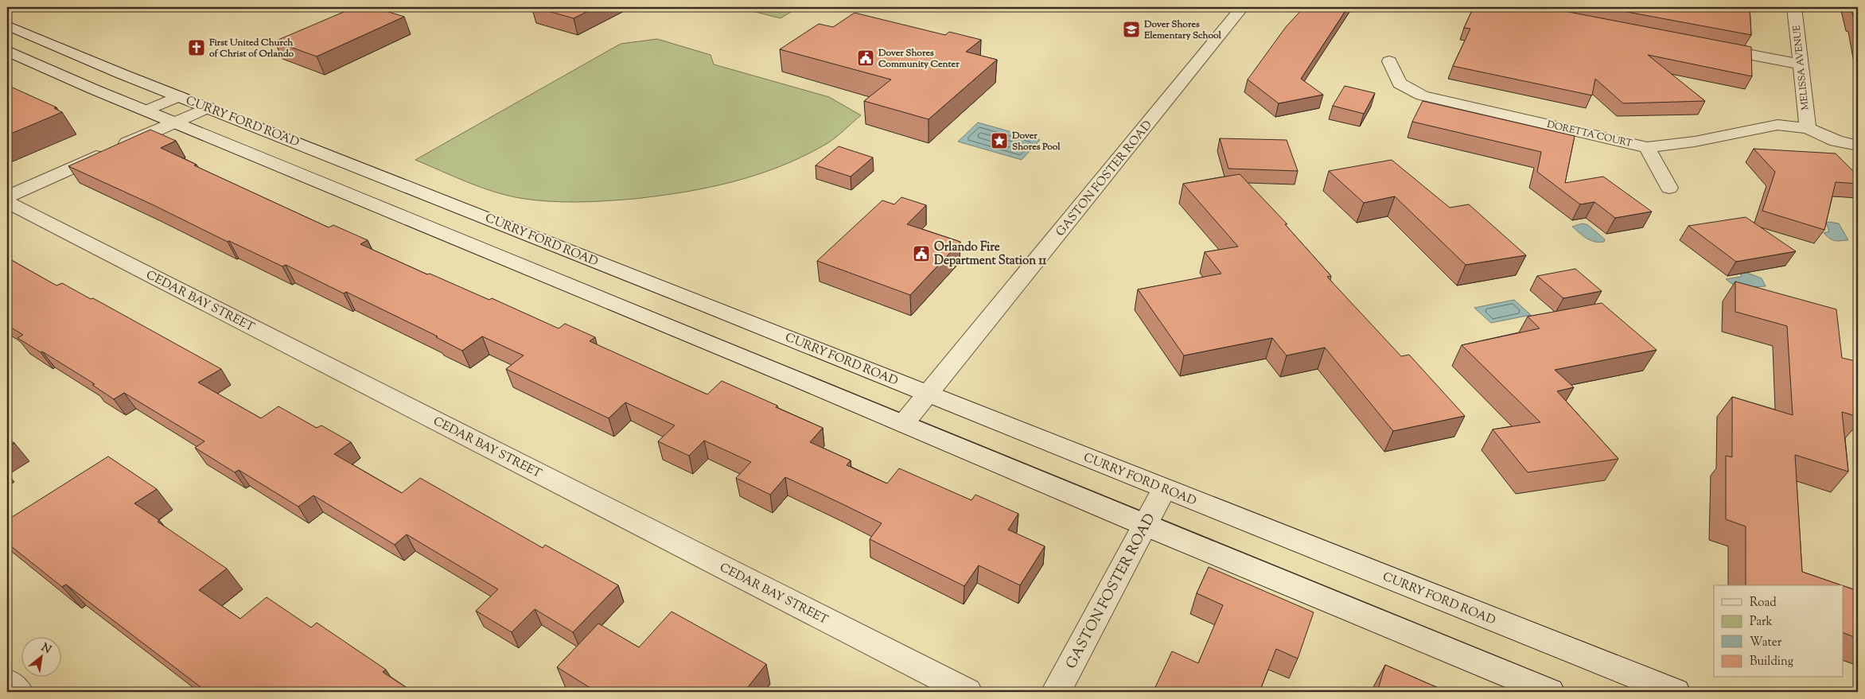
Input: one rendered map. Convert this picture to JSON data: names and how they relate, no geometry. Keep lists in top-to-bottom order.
{
  "streets": {
    "main road": [
      "MELISSA AVENUE",
      "CURRY FORD ROAD",
      "DORETTA COURT",
      "GASTON FOSTER ROAD",
      "CEDAR BAY STREET"
    ]
  },
  "crossings": [
    ["MELISSA AVENUE", "DORETTA COURT"],
    ["CURRY FORD ROAD", "GASTON FOSTER ROAD"]
  ],
  "places": {
    "school or university": ["Dover Shores Elementary School"],
    "church": ["First United Church of Christ of Orlando"],
    "public building": ["Dover Shores Community Center", "Orlando Fire Department Station 11"],
    "place": ["Dover Shores Pool"]
  },
  "legend": [
    "Road",
    "Park",
    "Water",
    "Building"
  ],
  "north": "top right"
}
